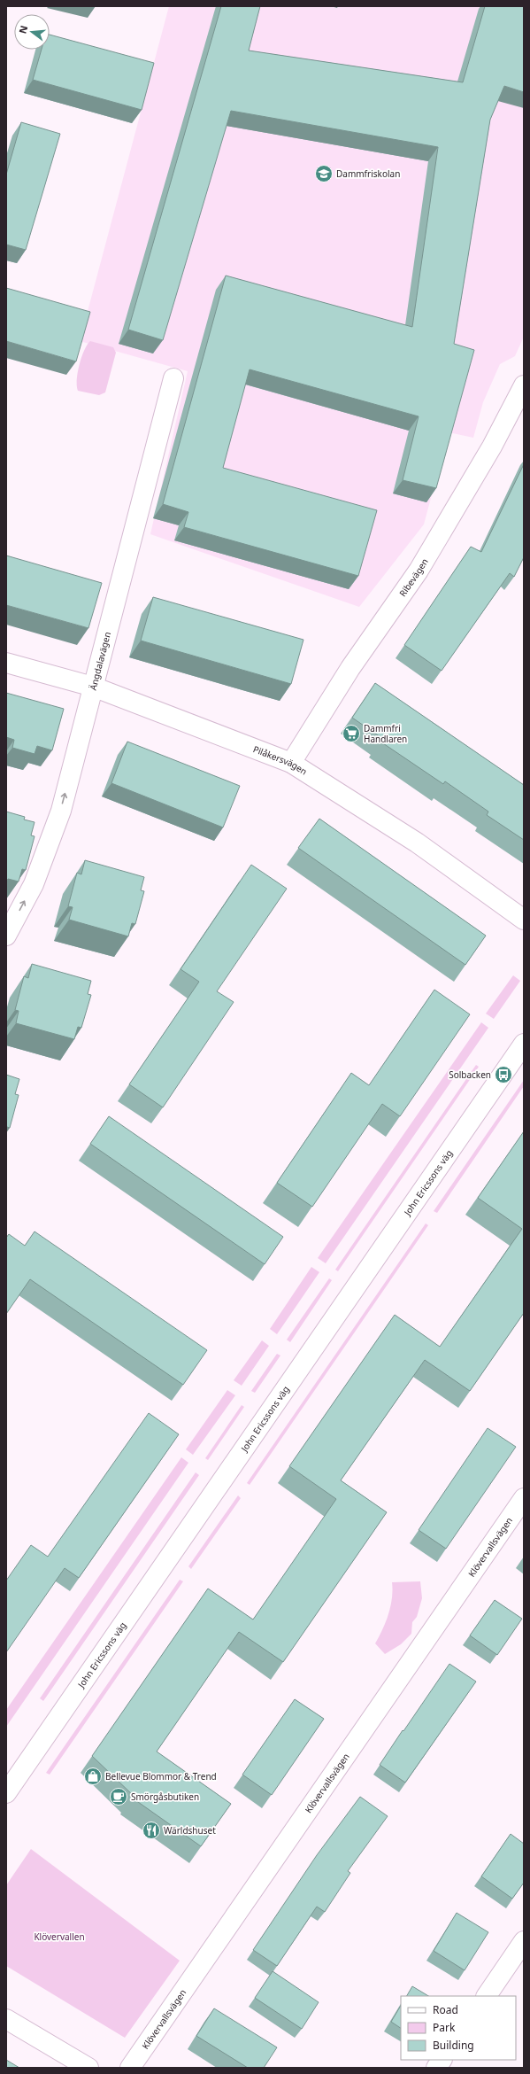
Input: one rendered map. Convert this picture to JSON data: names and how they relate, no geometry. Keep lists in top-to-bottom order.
{
  "streets": {
    "street": [
      "Ribevägen",
      "Ängdalavägen",
      "Pilåkersvägen",
      "John Ericssons väg",
      "Klövervallsvägen"
    ]
  },
  "crossings": [
    ["Ribevägen", "Pilåkersvägen"],
    ["Ängdalavägen", "Pilåkersvägen"]
  ],
  "one_way": ["Ängdalavägen"],
  "parks": ["Klövervallen"],
  "places": {
    "school or university": ["Dammfriskolan"],
    "supermarket": ["Dammfri Handlaren"],
    "bus stop": ["Solbacken"],
    "shop": ["Bellevue Blommor & Trend"],
    "cafe": ["Smörgåsbutiken"],
    "restaurant": ["Wärldshuset"]
  },
  "legend": ["Road", "Park", "Building"],
  "north": "left"
}
